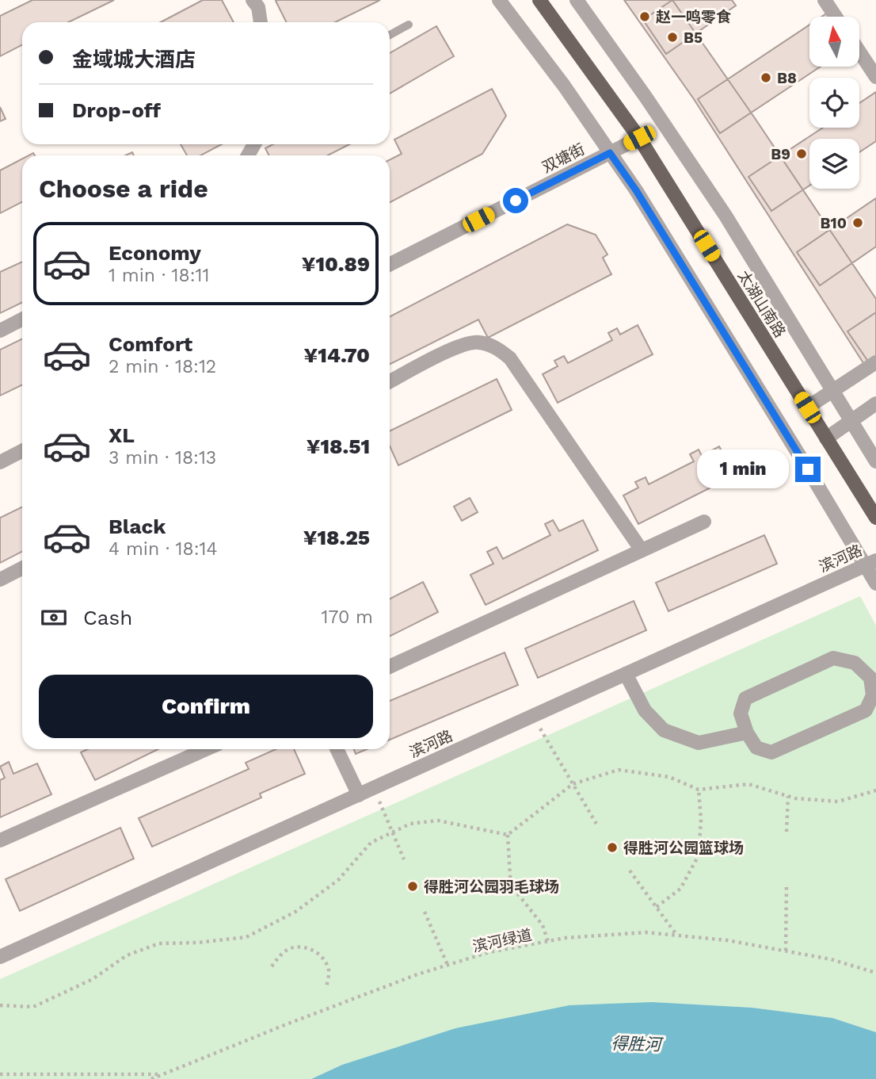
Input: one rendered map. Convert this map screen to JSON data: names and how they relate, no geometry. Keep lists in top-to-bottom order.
{
  "streets": {
    "main road": ["太湖山南路"],
    "street": ["双塘街", "滨河路"],
    "path": ["滨河绿道"]
  },
  "crossings": [
    ["双塘街", "太湖山南路"]
  ],
  "water": ["得胜河"],
  "places": [
    "赵一鸣零食",
    "B5",
    "B8",
    "B9",
    "B10",
    "得胜河公园篮球场",
    "得胜河公园羽毛球场"
  ],
  "north": "top",
  "page": {
    "banner": ["金域城大酒店", "Drop-off"],
    "heading": "Choose a ride",
    "list": [
      {
        "name": "Economy",
        "note": "1 min · 18:11",
        "value": "¥10.89"
      },
      {
        "name": "Comfort",
        "note": "2 min · 18:12",
        "value": "¥14.70"
      },
      {
        "name": "XL",
        "note": "3 min · 18:13",
        "value": "¥18.51"
      },
      {
        "name": "Black",
        "note": "4 min · 18:14",
        "value": "¥18.25"
      }
    ],
    "bubble": "1 min",
    "pay": ["Cash", "170 m"],
    "buttons": "Confirm"
  }
}
